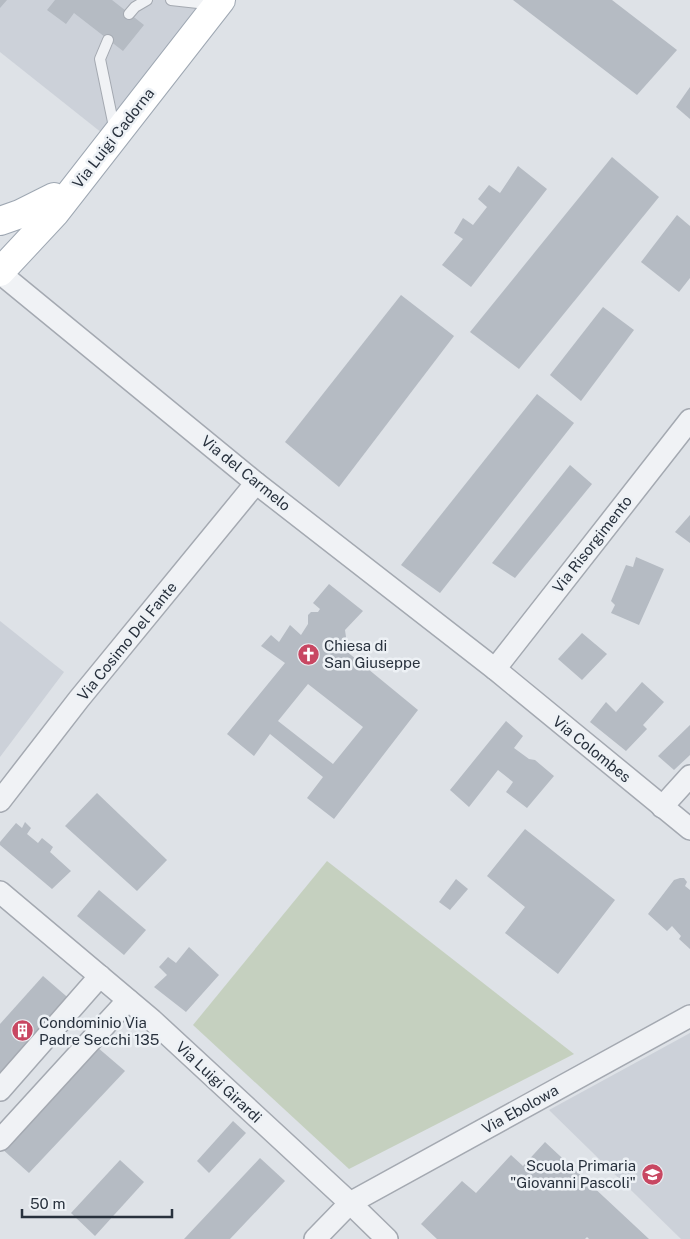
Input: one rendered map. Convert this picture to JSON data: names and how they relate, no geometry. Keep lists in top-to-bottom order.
{
  "streets": {
    "main road": ["Via Luigi Cadorna"],
    "street": [
      "Via del Carmelo",
      "Via Risorgimento",
      "Via Cosimo Del Fante",
      "Via Colombes",
      "Via Luigi Girardi",
      "Via Ebolowa"
    ]
  },
  "crossings": [
    ["Via Luigi Cadorna", "Via del Carmelo"],
    ["Via del Carmelo", "Via Risorgimento"],
    ["Via del Carmelo", "Via Cosimo Del Fante"],
    ["Via del Carmelo", "Via Colombes"],
    ["Via Risorgimento", "Via Colombes"],
    ["Via Luigi Girardi", "Via Ebolowa"]
  ],
  "places": {
    "church": ["Chiesa di San Giuseppe"],
    "building": ["Condominio Via Padre Secchi 135"],
    "school or university": ["Scuola Primaria \"Giovanni Pascoli\""]
  },
  "scale_bar": "50 m"
}
